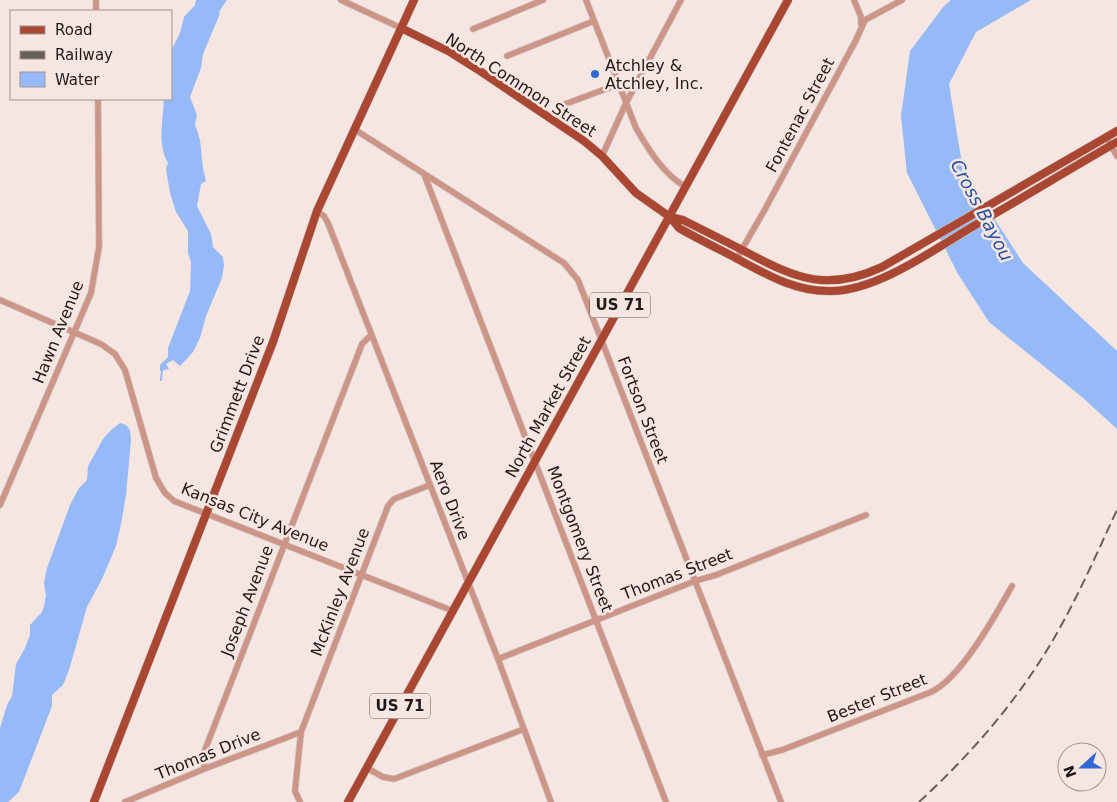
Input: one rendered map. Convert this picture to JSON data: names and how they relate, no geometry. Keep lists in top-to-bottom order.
{
  "streets": {
    "main road": [
      "North Common Street",
      "US 71",
      "Grimmett Drive",
      "North Market Street"
    ],
    "street": [
      "Fontenac Street",
      "Hawn Avenue",
      "Fortson Street",
      "Aero Drive",
      "Kansas City Avenue",
      "Montgomery Street",
      "Thomas Street",
      "McKinley Avenue",
      "Joseph Avenue",
      "Bester Street",
      "Thomas Drive"
    ]
  },
  "crossings": [
    ["North Common Street", "Fontenac Street"],
    ["North Common Street", "Grimmett Drive"],
    ["North Common Street", "North Market Street"],
    ["Hawn Avenue", "Kansas City Avenue"],
    ["Grimmett Drive", "Fortson Street"],
    ["Grimmett Drive", "Aero Drive"],
    ["Grimmett Drive", "Kansas City Avenue"],
    ["North Market Street", "Fortson Street"],
    ["North Market Street", "Aero Drive"],
    ["North Market Street", "Kansas City Avenue"],
    ["North Market Street", "Montgomery Street"],
    ["Fortson Street", "Montgomery Street"],
    ["Fortson Street", "Thomas Street"],
    ["Fortson Street", "Bester Street"],
    ["Aero Drive", "Thomas Street"],
    ["Aero Drive", "McKinley Avenue"],
    ["Aero Drive", "Joseph Avenue"],
    ["Kansas City Avenue", "McKinley Avenue"],
    ["Kansas City Avenue", "Joseph Avenue"],
    ["Montgomery Street", "Thomas Street"],
    ["McKinley Avenue", "Thomas Drive"],
    ["Joseph Avenue", "Thomas Drive"]
  ],
  "water": ["Cross Bayou"],
  "places": ["Atchley & Atchley, Inc."],
  "legend": ["Road", "Railway", "Water"],
  "north": "left"
}
